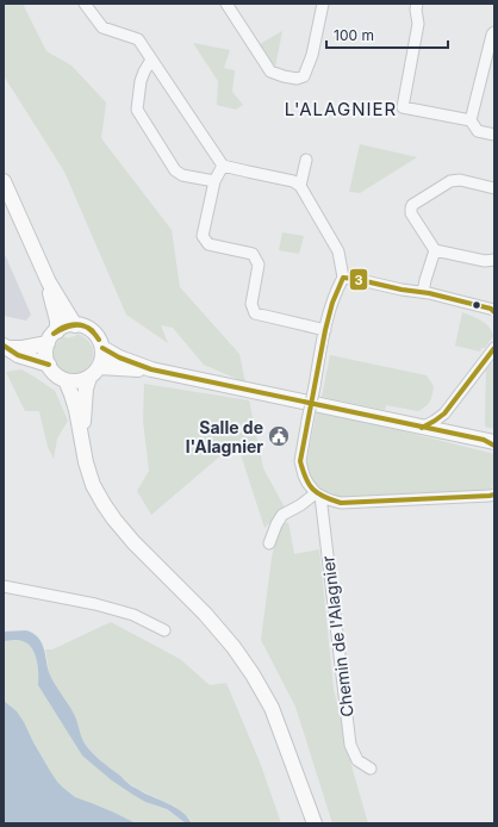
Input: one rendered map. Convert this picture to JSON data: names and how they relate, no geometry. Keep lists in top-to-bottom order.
{
  "streets": {
    "street": ["Chemin de l'Alagnier"]
  },
  "districts": ["L'ALAGNIER"],
  "places": {
    "public building": ["Salle de l'Alagnier"]
  },
  "lines": ["transit line 3"],
  "scale_bar": "100 m"
}
